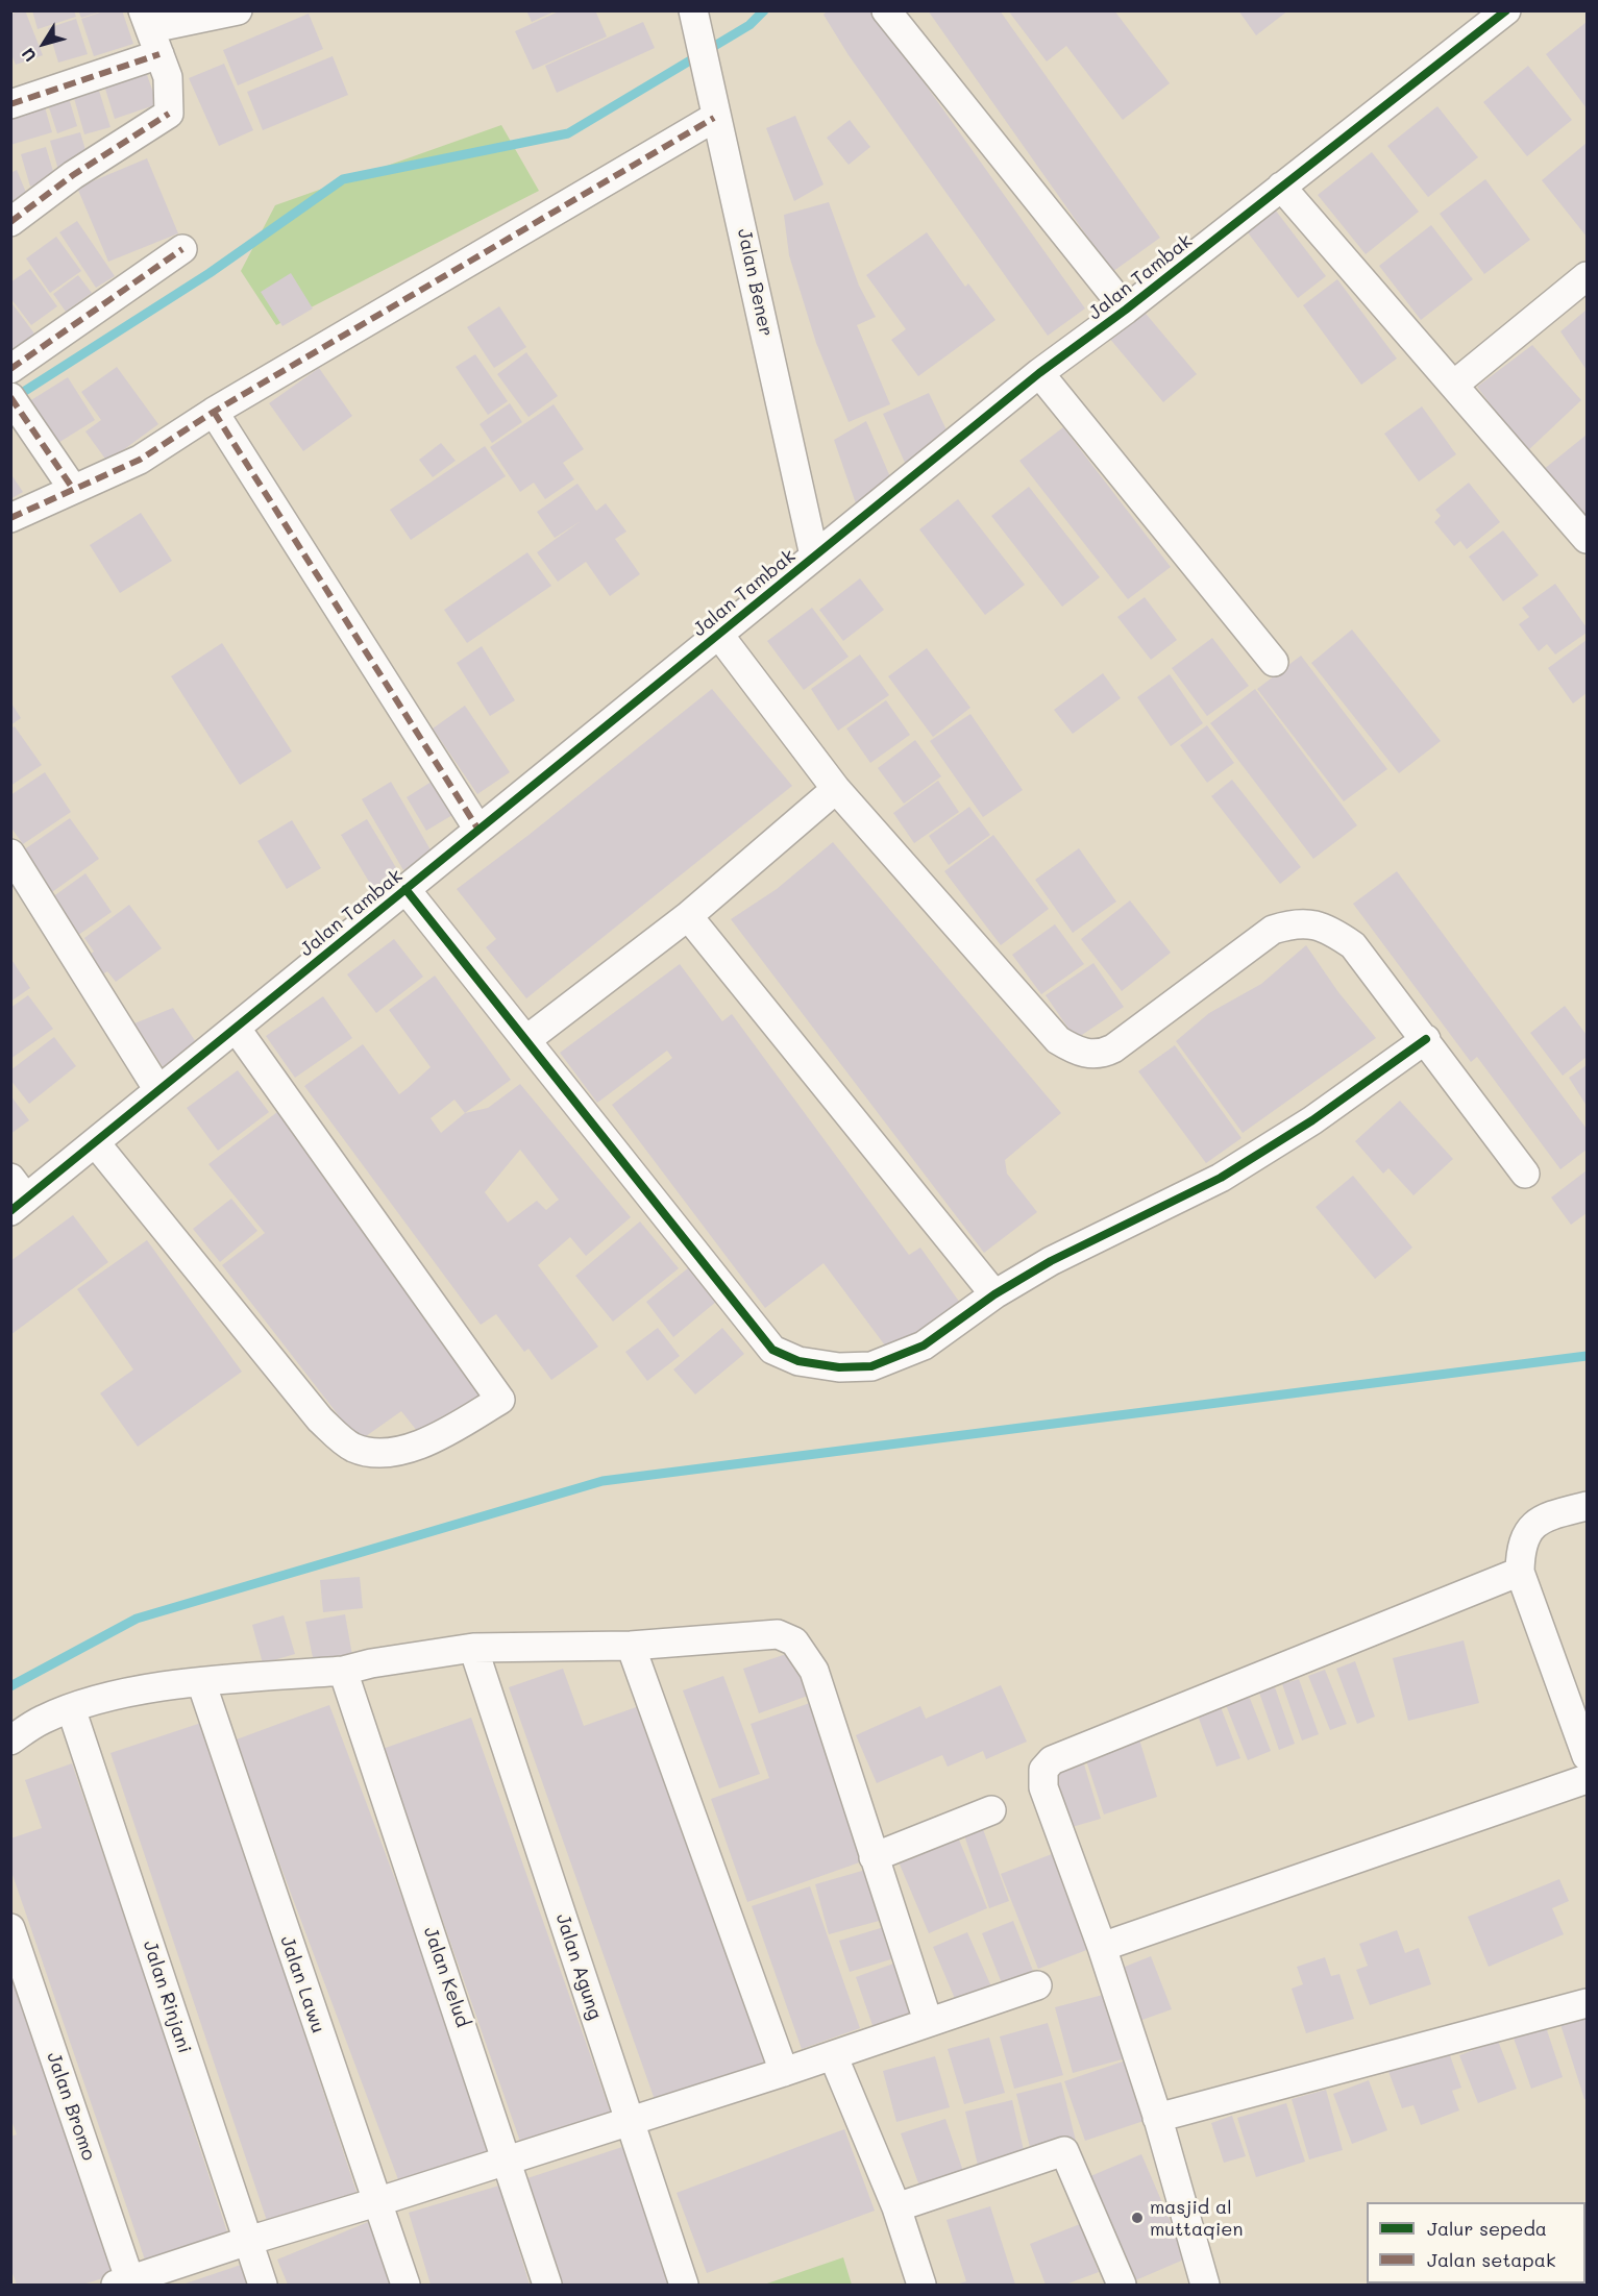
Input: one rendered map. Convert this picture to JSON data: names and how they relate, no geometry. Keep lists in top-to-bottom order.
{
  "streets": {
    "street": [
      "Jalan Tambak",
      "Jalan Bener",
      "Jalan Agung",
      "Jalan Kelud",
      "Jalan Lawu",
      "Jalan Rinjani",
      "Jalan Bromo"
    ]
  },
  "crossings": [
    ["Jalan Tambak", "Jalan Bener"]
  ],
  "places": ["masjid al muttaqien"],
  "legend": ["Jalur sepeda", "Jalan setapak"],
  "north": "bottom left"
}
